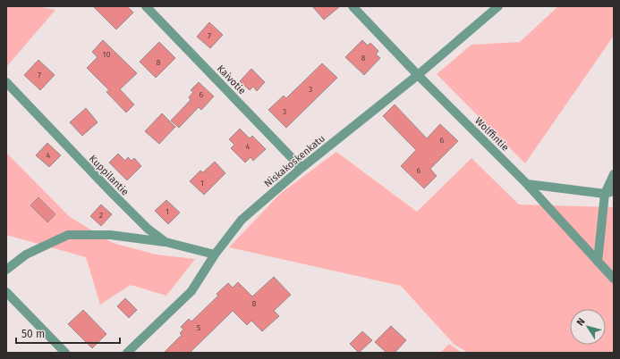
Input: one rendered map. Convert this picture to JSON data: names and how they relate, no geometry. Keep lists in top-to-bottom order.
{
  "streets": {
    "street": [
      "Kaivotie",
      "Wolffintie",
      "Niskakoskenkatu",
      "Kuppilantie"
    ]
  },
  "crossings": [
    ["Kaivotie", "Niskakoskenkatu"],
    ["Wolffintie", "Niskakoskenkatu"],
    ["Niskakoskenkatu", "Kuppilantie"]
  ],
  "house_numbers": [
    "7",
    "10",
    "8",
    "8",
    "7",
    "3",
    "6",
    "3",
    "6",
    "4",
    "4",
    "6",
    "1",
    "1",
    "2",
    "8",
    "5"
  ],
  "scale_bar": "50 m",
  "north": "top left"
}
